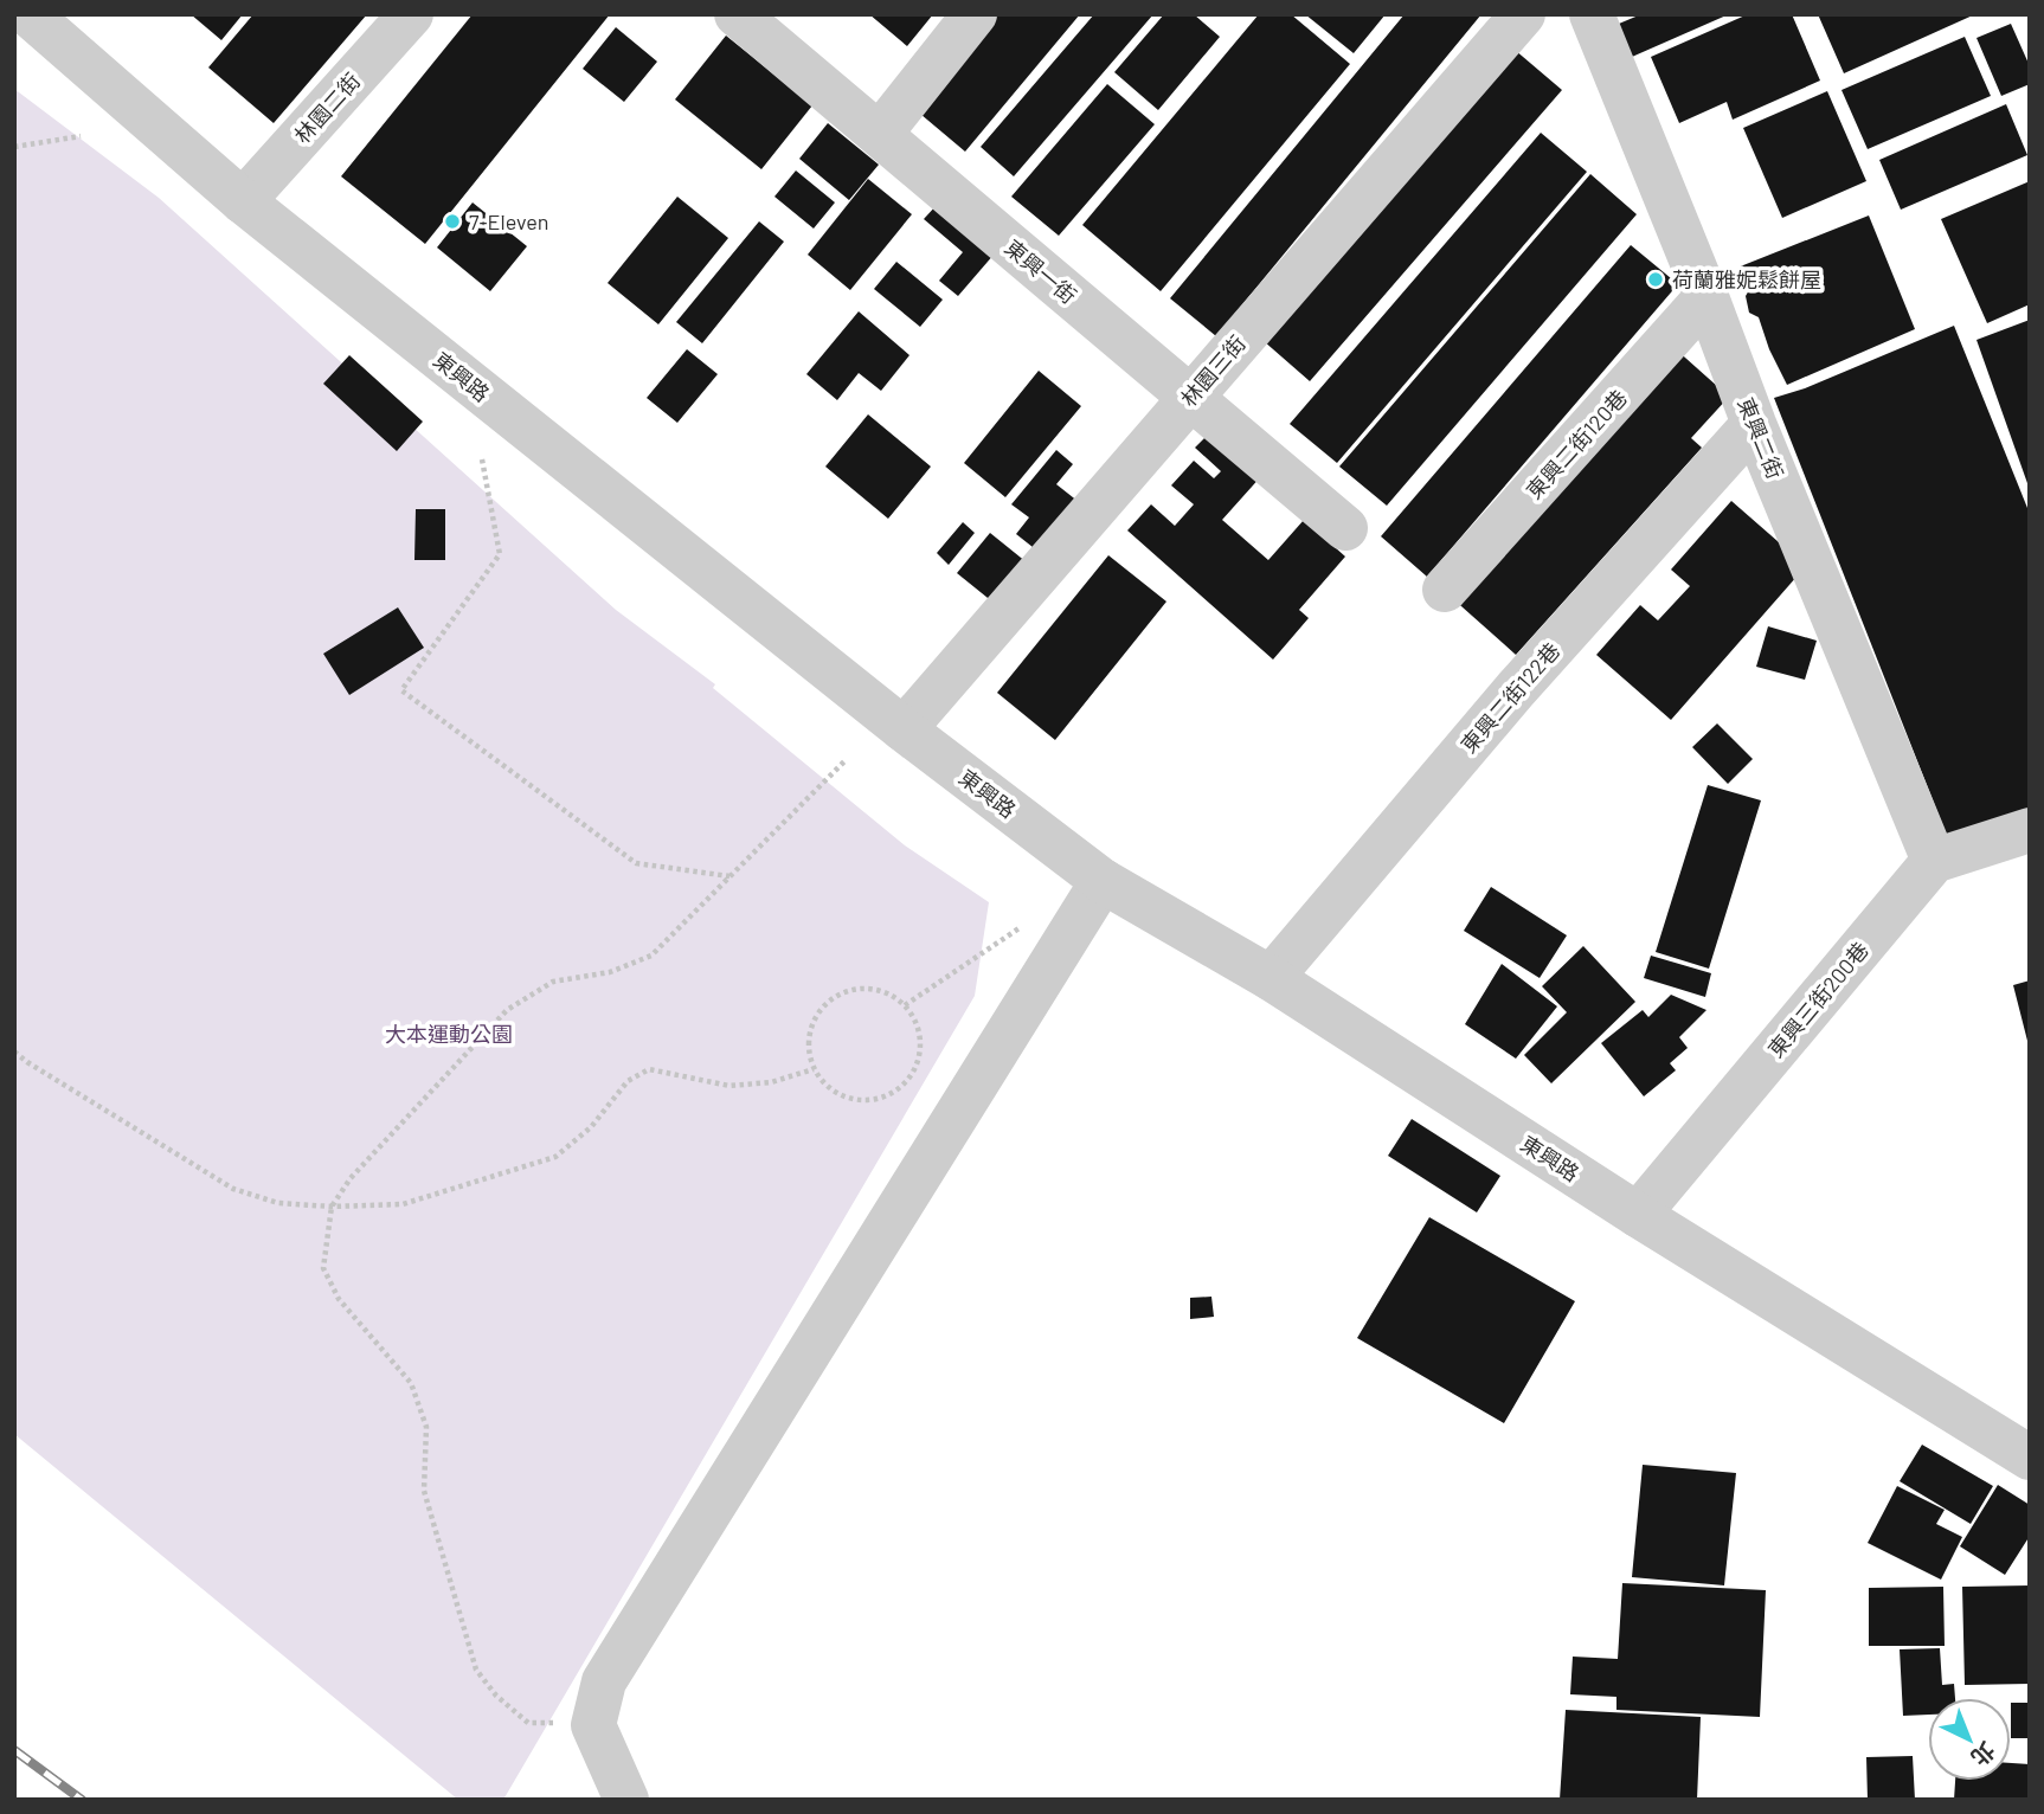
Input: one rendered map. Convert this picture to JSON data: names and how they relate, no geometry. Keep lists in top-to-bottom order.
{
  "streets": {
    "street": [
      "林園二街",
      "東興一街",
      "林園三街",
      "東興路",
      "東興二街",
      "東興二街120巷",
      "東興二街122巷",
      "東興三街200巷"
    ]
  },
  "crossings": [
    ["林園二街", "東興路"],
    ["東興一街", "林園三街"],
    ["林園三街", "東興路"],
    ["東興路", "東興二街122巷"],
    ["東興路", "東興三街200巷"],
    ["東興二街", "東興二街120巷"],
    ["東興二街", "東興二街122巷"],
    ["東興二街", "東興三街200巷"]
  ],
  "parks": ["大本運動公園"],
  "places": ["7-Eleven", "荷蘭雅妮鬆餅屋"],
  "north": "bottom right"
}
